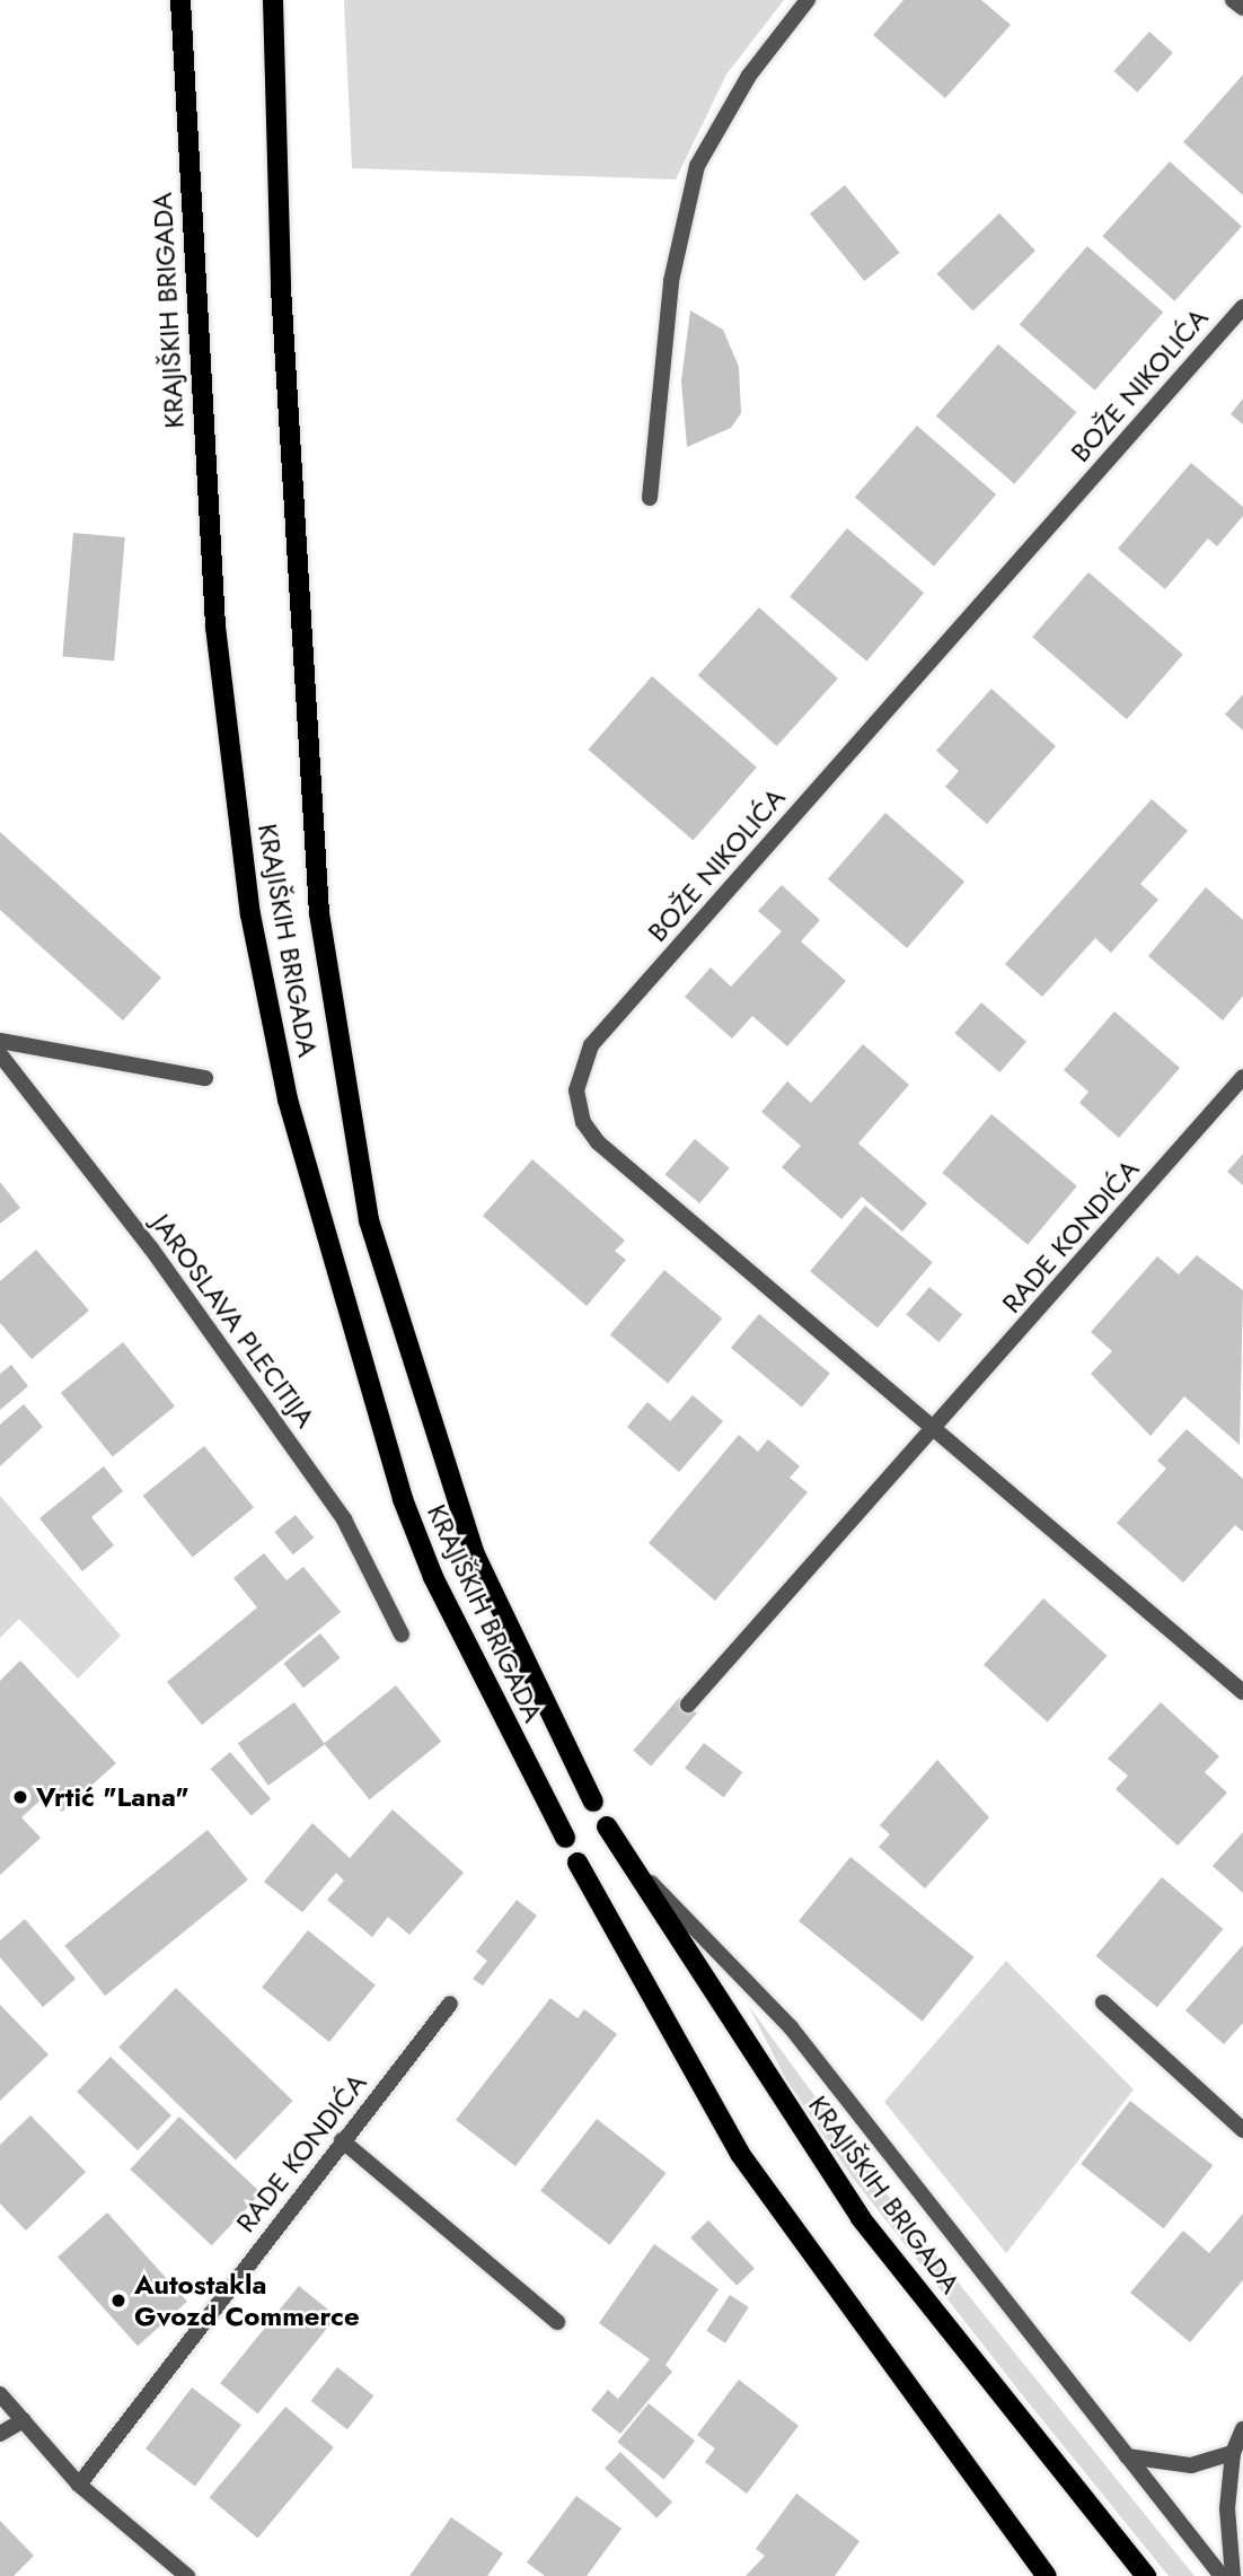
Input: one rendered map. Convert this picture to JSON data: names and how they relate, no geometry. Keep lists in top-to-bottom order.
{
  "streets": {
    "main road": ["KRAJIŠKIH BRIGADA"],
    "street": ["BOŽE NIKOLIĆA", "RADE KONDIĆA", "JAROSLAVA PLECITIJA"]
  },
  "crossings": [
    ["BOŽE NIKOLIĆA", "RADE KONDIĆA"]
  ],
  "places": ["Vrtić \"Lana\"", "Autostakla Gvozd Commerce"]
}
